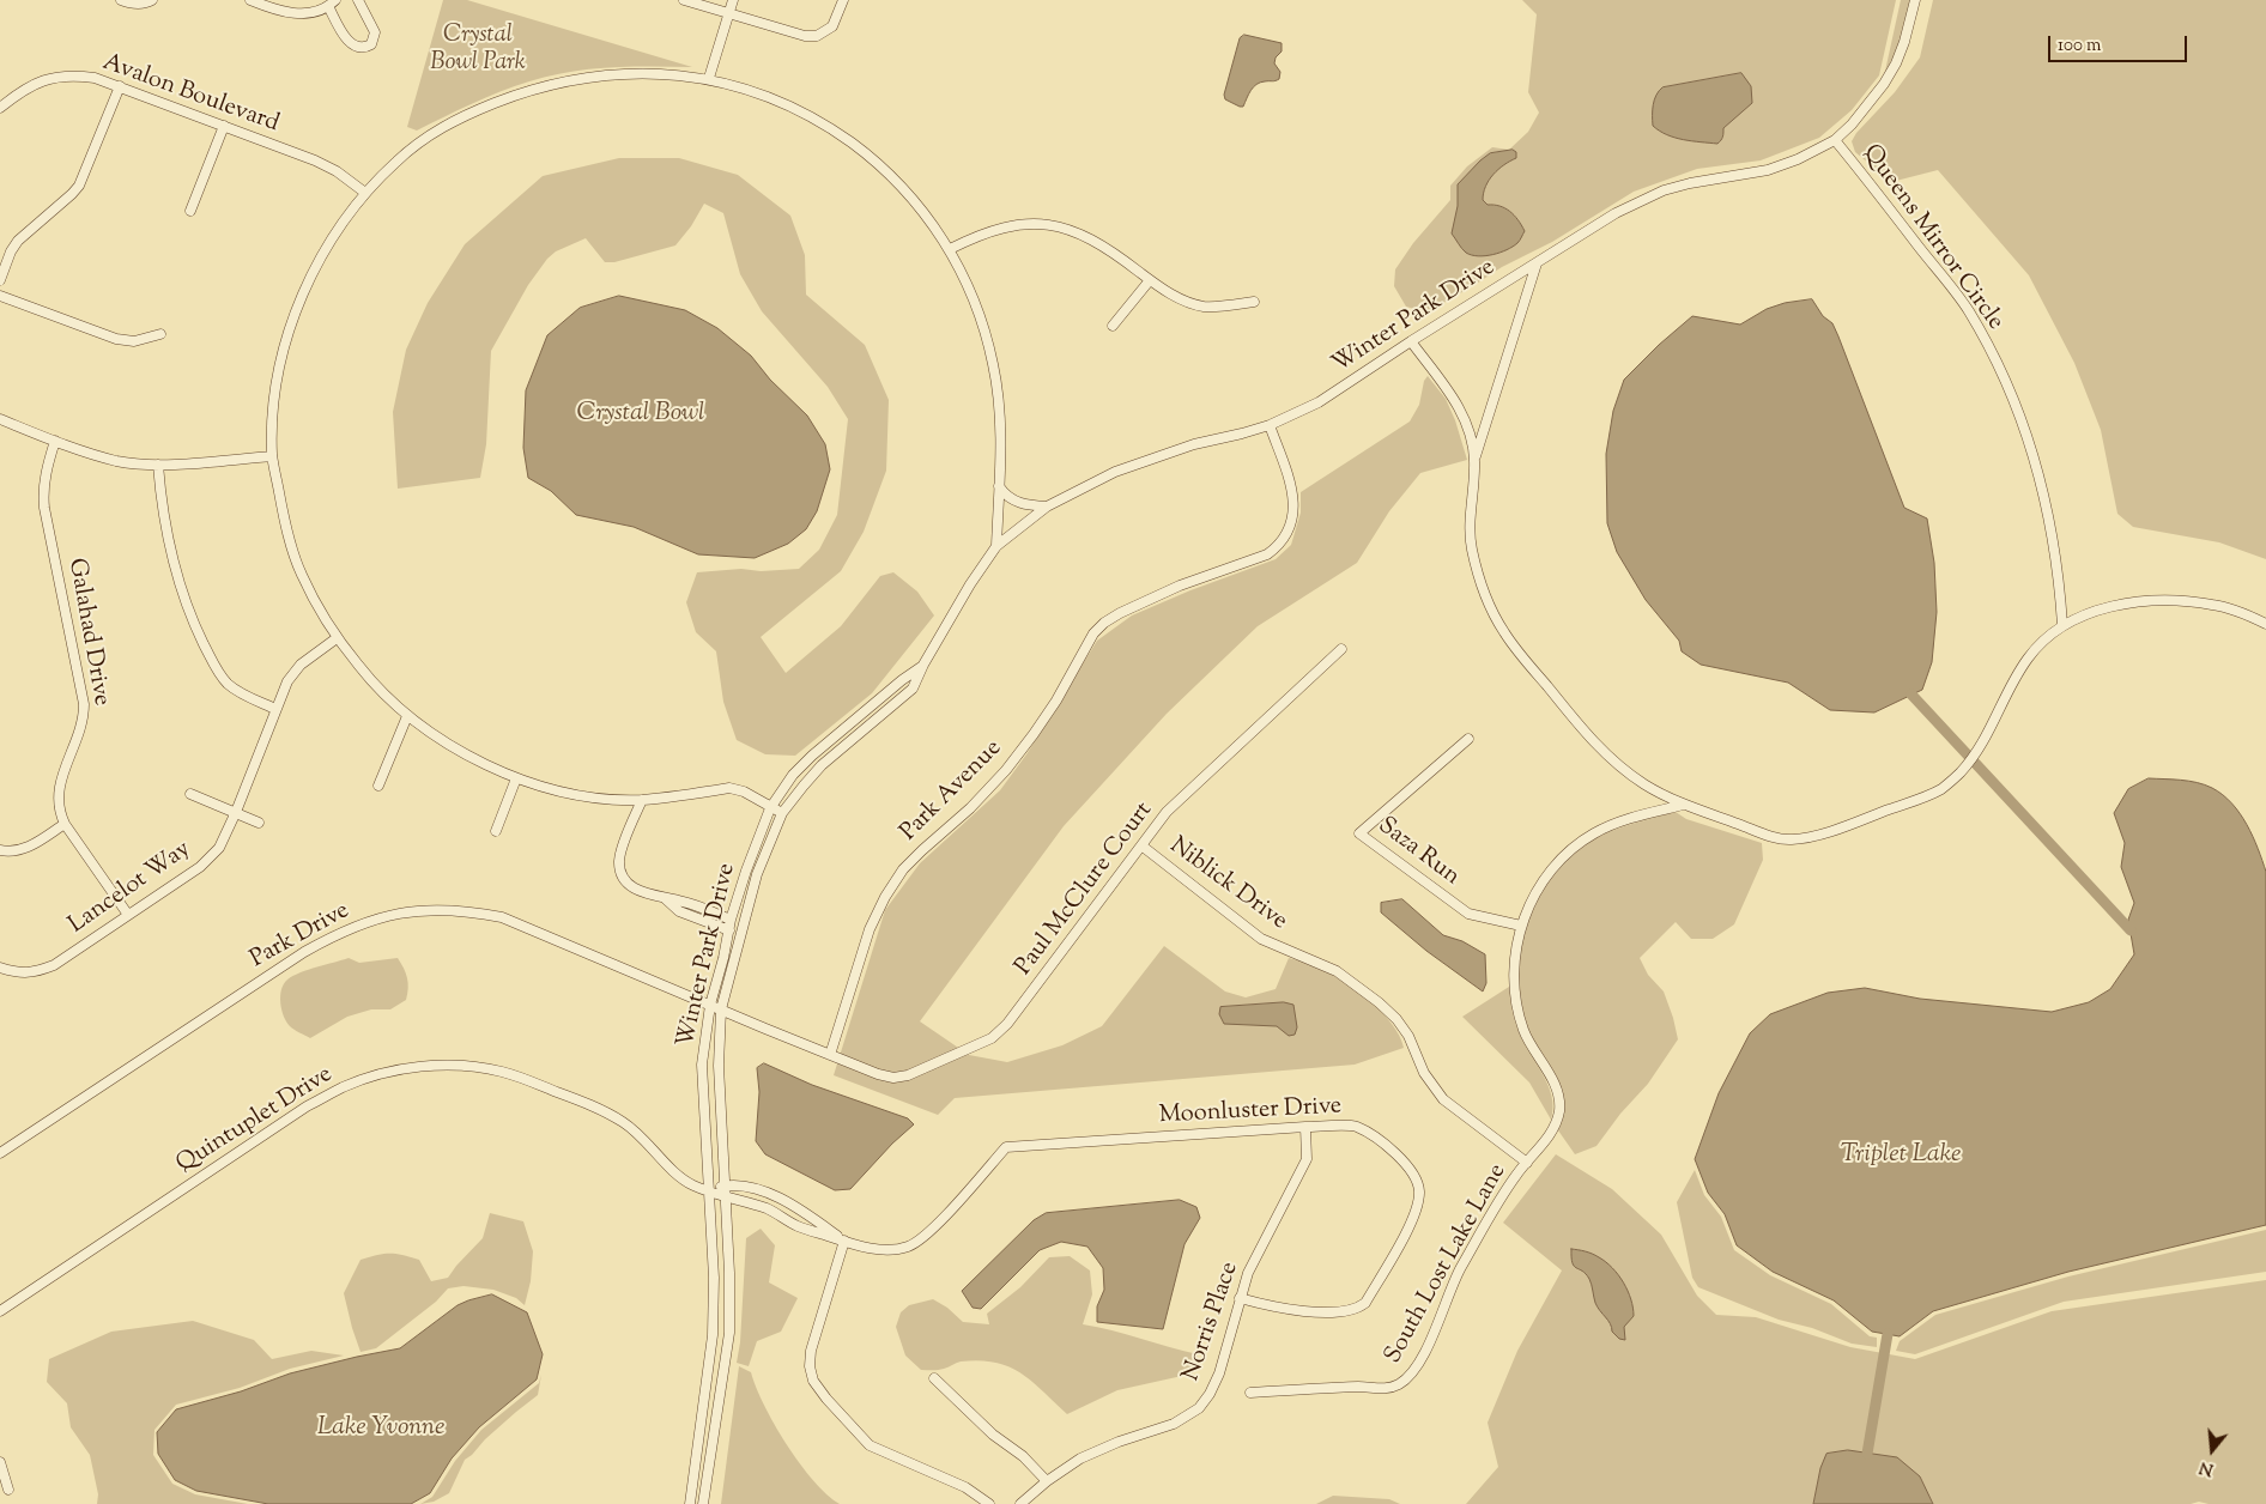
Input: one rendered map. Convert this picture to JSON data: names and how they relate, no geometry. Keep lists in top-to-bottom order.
{
  "streets": {
    "street": [
      "Avalon Boulevard",
      "Queens Mirror Circle",
      "Winter Park Drive",
      "Galahad Drive",
      "Park Avenue",
      "Saza Run",
      "Niblick Drive",
      "Lancelot Way",
      "Paul McClure Court",
      "Park Drive",
      "Moonluster Drive",
      "Quintuplet Drive",
      "South Lost Lake Lane",
      "Norris Place"
    ]
  },
  "crossings": [
    ["Queens Mirror Circle", "Winter Park Drive"],
    ["Winter Park Drive", "Park Avenue"],
    ["Winter Park Drive", "Park Drive"],
    ["Winter Park Drive", "Moonluster Drive"],
    ["Winter Park Drive", "Quintuplet Drive"],
    ["Galahad Drive", "Lancelot Way"],
    ["Park Avenue", "Paul McClure Court"],
    ["Saza Run", "South Lost Lake Lane"],
    ["Niblick Drive", "Paul McClure Court"],
    ["Niblick Drive", "South Lost Lake Lane"],
    ["Moonluster Drive", "Quintuplet Drive"],
    ["Moonluster Drive", "Norris Place"]
  ],
  "water": ["Crystal Bowl", "Triplet Lake", "Lake Yvonne"],
  "parks": ["Crystal Bowl Park"],
  "scale_bar": "100 m",
  "north": "bottom"
}
